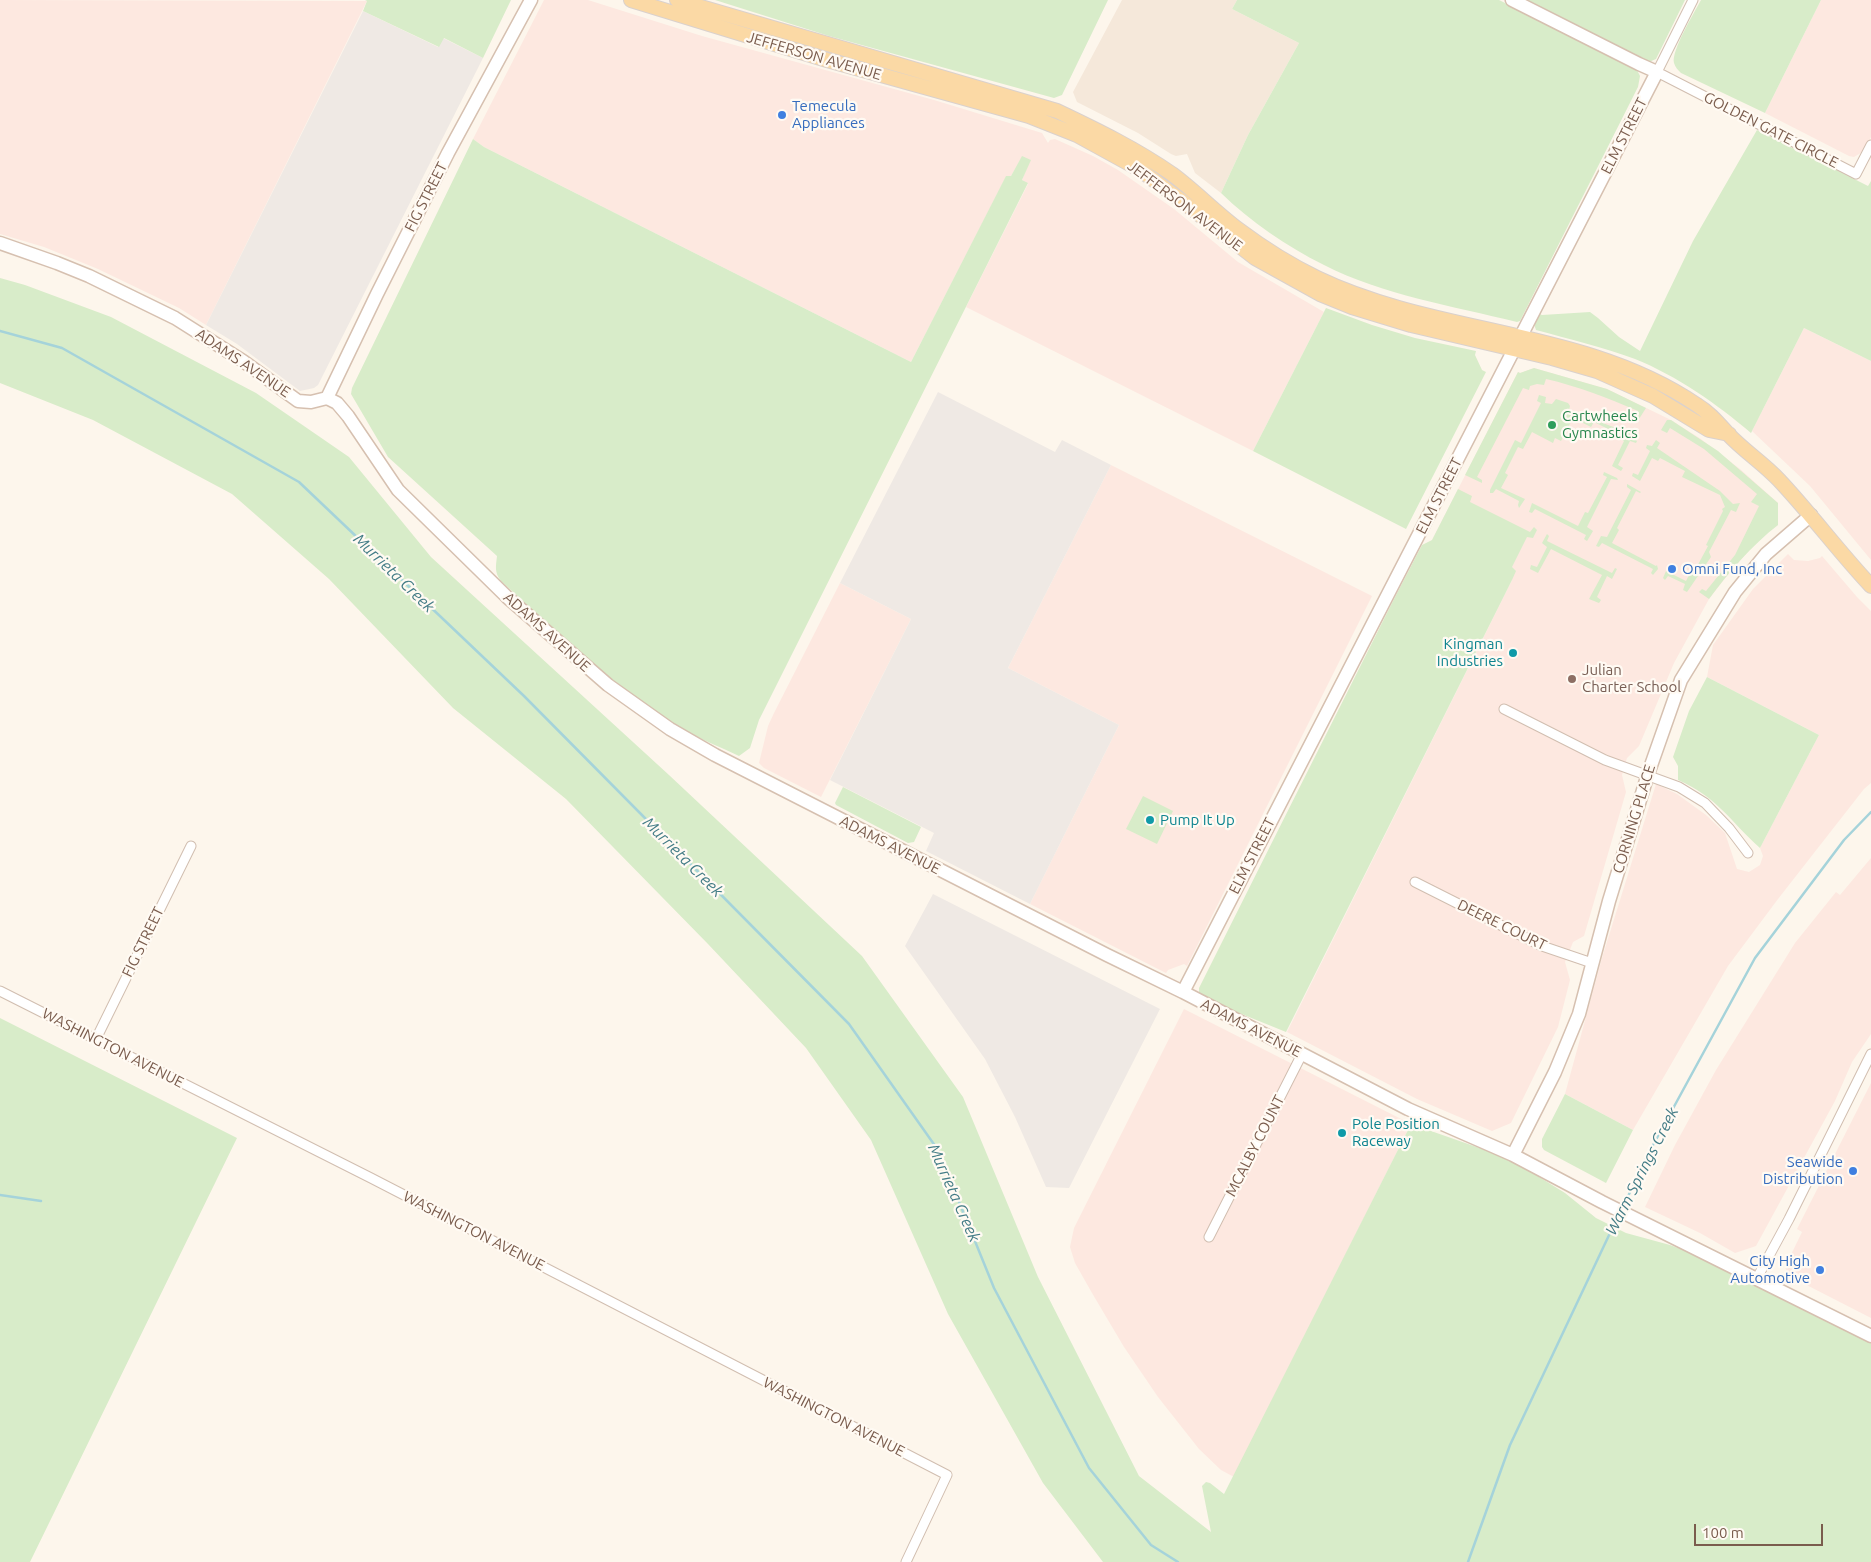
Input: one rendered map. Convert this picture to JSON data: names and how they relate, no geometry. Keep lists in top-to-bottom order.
{
  "streets": {
    "main road": ["JEFFERSON AVENUE"],
    "street": [
      "GOLDEN GATE CIRCLE",
      "ELM STREET",
      "FIG STREET",
      "ADAMS AVENUE",
      "CORNING PLACE",
      "DEERE COURT",
      "WASHINGTON AVENUE",
      "MCALBY COUNT"
    ]
  },
  "crossings": [
    ["JEFFERSON AVENUE", "ELM STREET"],
    ["JEFFERSON AVENUE", "CORNING PLACE"],
    ["GOLDEN GATE CIRCLE", "ELM STREET"],
    ["ELM STREET", "ADAMS AVENUE"],
    ["FIG STREET", "ADAMS AVENUE"],
    ["FIG STREET", "WASHINGTON AVENUE"],
    ["ADAMS AVENUE", "CORNING PLACE"],
    ["ADAMS AVENUE", "MCALBY COUNT"],
    ["CORNING PLACE", "DEERE COURT"]
  ],
  "water": ["Murrieta Creek", "Warm Springs Creek"],
  "places": [
    "Temecula Appliances",
    "Cartwheels Gymnastics",
    "Omni Fund, Inc",
    "Kingman Industries",
    "Julian Charter School",
    "Pump It Up",
    "Pole Position Raceway",
    "Seawide Distribution",
    "City High Automotive"
  ],
  "scale_bar": "100 m"
}
